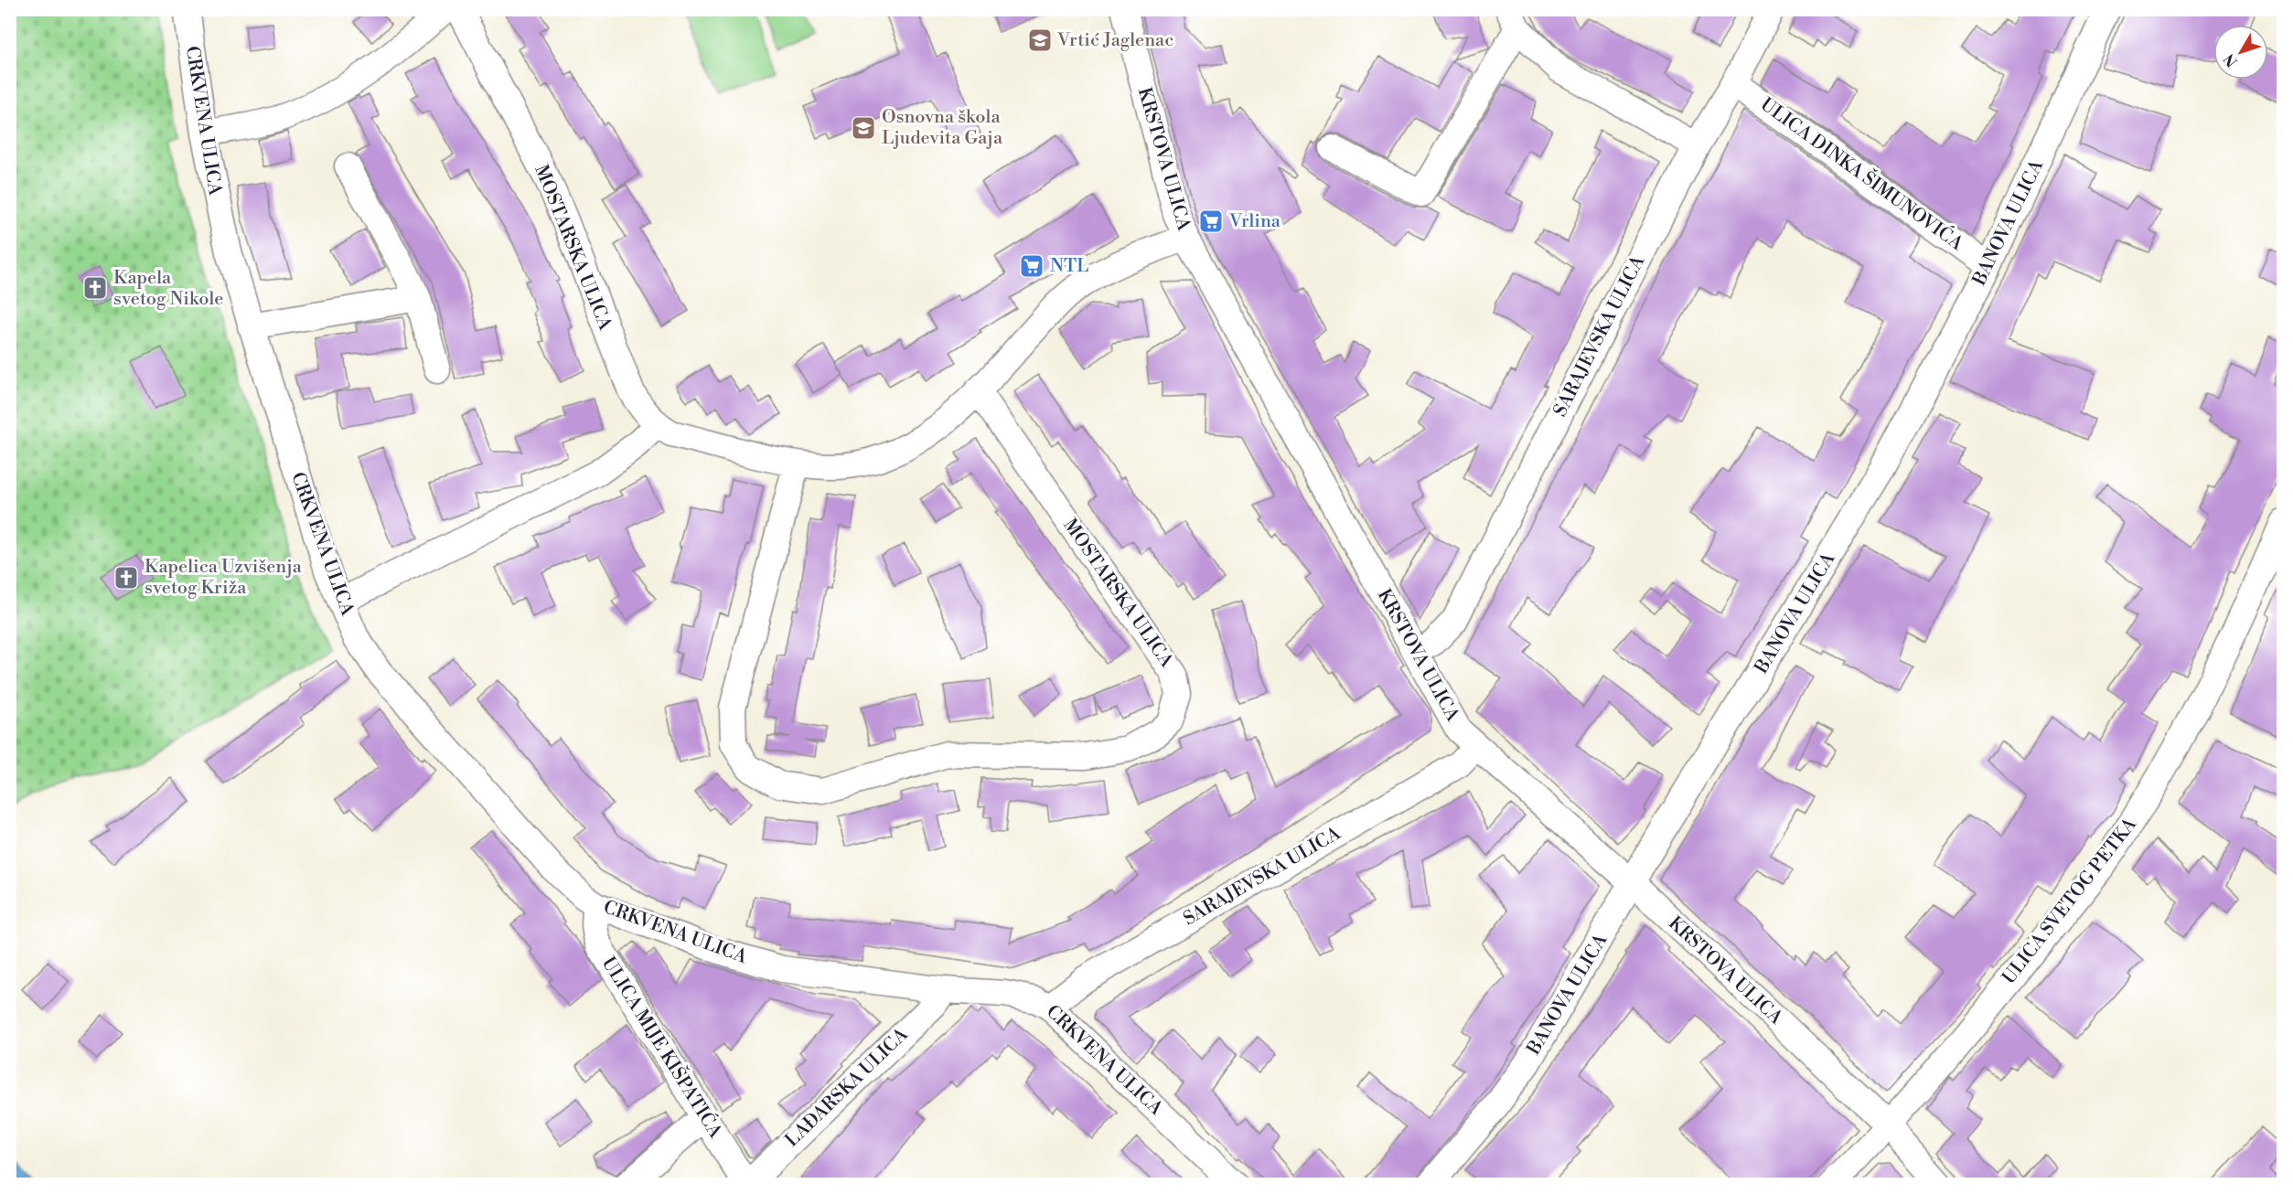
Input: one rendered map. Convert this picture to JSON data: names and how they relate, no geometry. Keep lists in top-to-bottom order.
{
  "streets": {
    "street": [
      "CRKVENA ULICA",
      "KRSTOVA ULICA",
      "ULICA DINKA ŠIMUNOVIĆA",
      "BANOVA ULICA",
      "MOSTARSKA ULICA",
      "SARAJEVSKA ULICA",
      "ULICA SVETOG PETKA",
      "ULICA MIJE KIŠPATIĆA",
      "LAĐARSKA ULICA"
    ]
  },
  "crossings": [
    ["CRKVENA ULICA", "SARAJEVSKA ULICA"],
    ["CRKVENA ULICA", "ULICA MIJE KIŠPATIĆA"],
    ["CRKVENA ULICA", "LAĐARSKA ULICA"],
    ["KRSTOVA ULICA", "BANOVA ULICA"],
    ["KRSTOVA ULICA", "MOSTARSKA ULICA"],
    ["KRSTOVA ULICA", "SARAJEVSKA ULICA"],
    ["KRSTOVA ULICA", "ULICA SVETOG PETKA"],
    ["ULICA DINKA ŠIMUNOVIĆA", "BANOVA ULICA"],
    ["ULICA DINKA ŠIMUNOVIĆA", "SARAJEVSKA ULICA"],
    ["ULICA MIJE KIŠPATIĆA", "LAĐARSKA ULICA"]
  ],
  "places": {
    "school or university": ["Vrtić Jaglenac", "Osnovna škola Ljudevita Gaja"],
    "supermarket": ["Vrlina", "NTL"],
    "church": ["Kapela svetog Nikole", "Kapelica Uzvišenja svetog Križa"]
  },
  "north": "bottom left"
}
